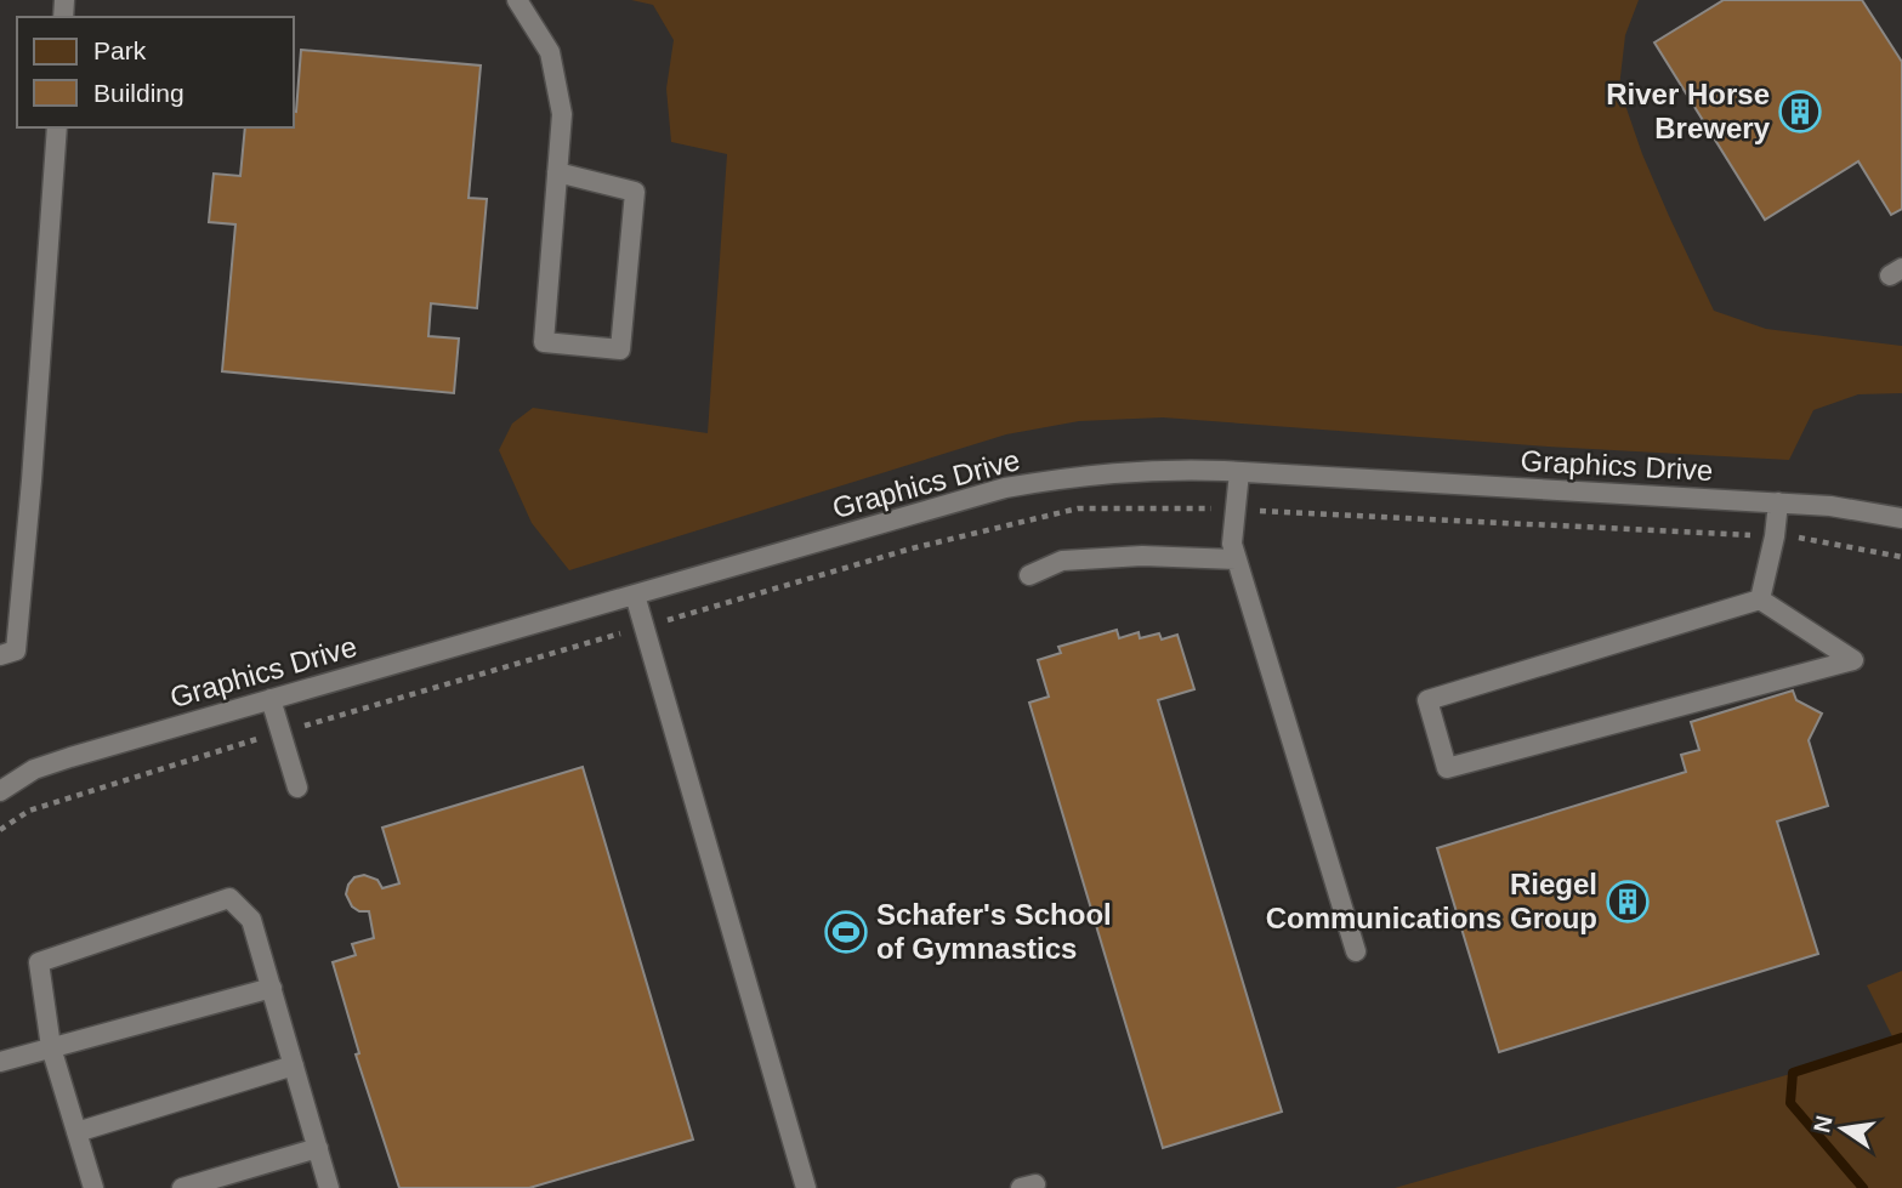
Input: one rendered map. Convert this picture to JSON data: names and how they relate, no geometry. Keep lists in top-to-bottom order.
{
  "streets": {
    "lane": ["Graphics Drive"]
  },
  "places": {
    "building": ["River Horse Brewery", "Riegel Communications Group"],
    "sports": ["Schafer's School of Gymnastics"]
  },
  "legend": ["Park", "Building"],
  "north": "left"
}
